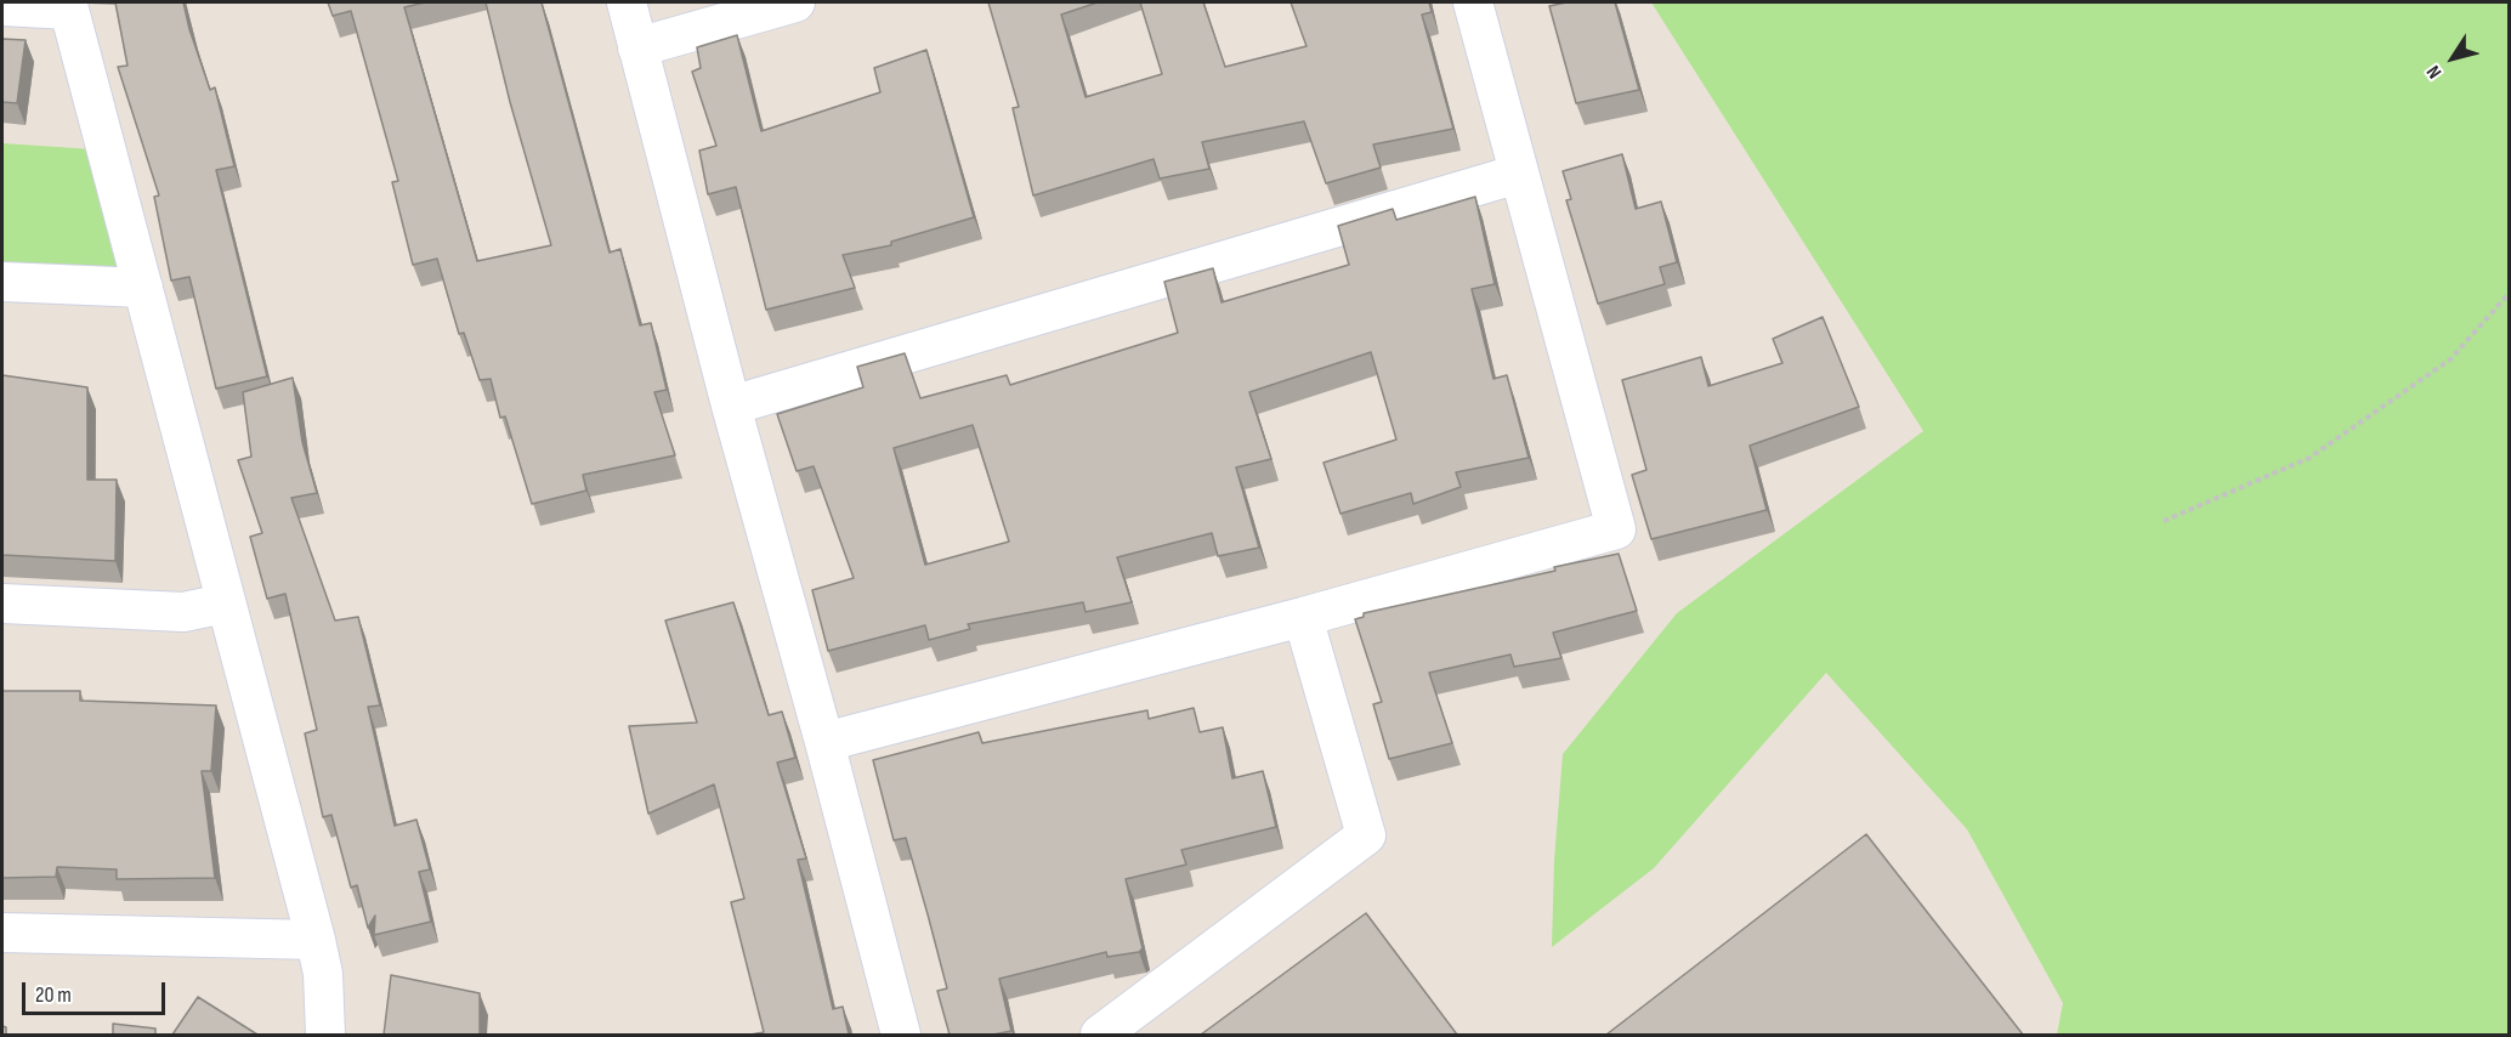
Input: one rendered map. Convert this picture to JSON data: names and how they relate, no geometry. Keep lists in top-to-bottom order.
{
  "scale_bar": "20 m",
  "north": "bottom left"
}
